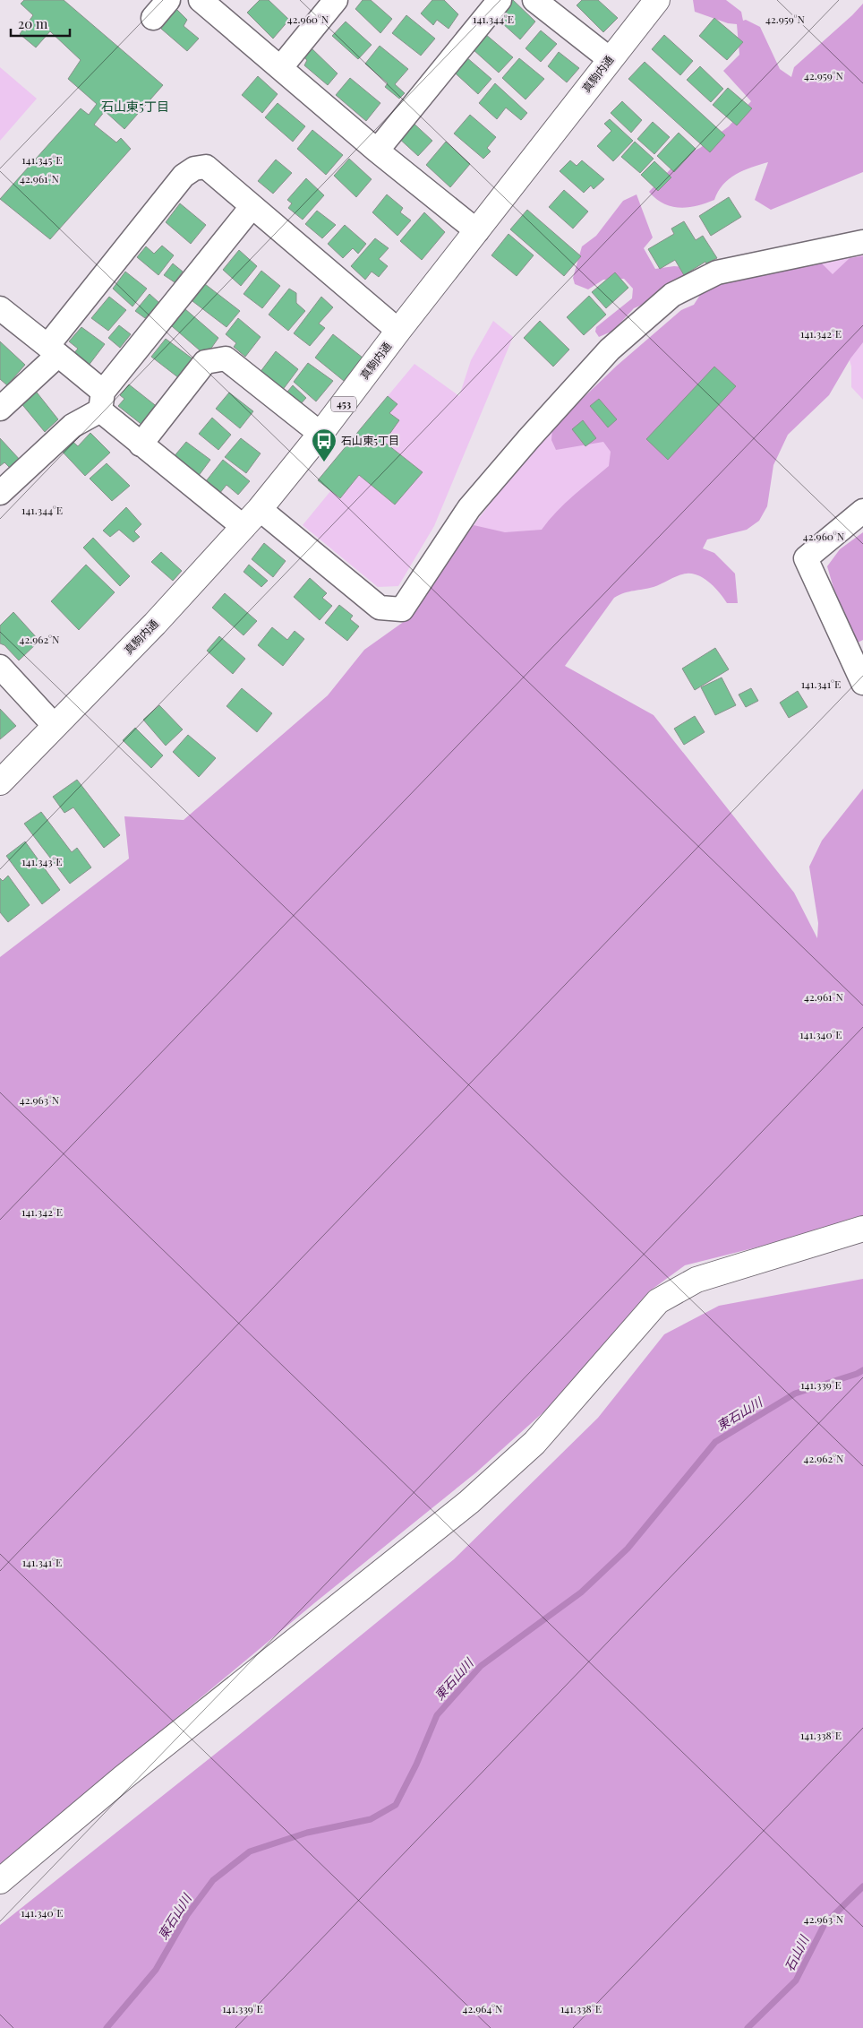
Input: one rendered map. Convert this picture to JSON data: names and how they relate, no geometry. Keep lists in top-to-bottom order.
{
  "streets": {
    "main road": ["真駒内通", "453"]
  },
  "districts": ["石山東5丁目"],
  "water": ["東石山川", "石山川"],
  "places": {
    "bus stop": ["石山東5丁目"]
  },
  "scale_bar": "20 m",
  "coordinates": [
    "42.960°N",
    "42.959°N",
    "141.344°E",
    "141.345°E",
    "42.961°N",
    "141.342°E",
    "42.962°N",
    "141.341°E",
    "141.343°E",
    "141.340°E",
    "42.963°N",
    "141.339°E",
    "141.338°E",
    "42.964°N"
  ]
}
